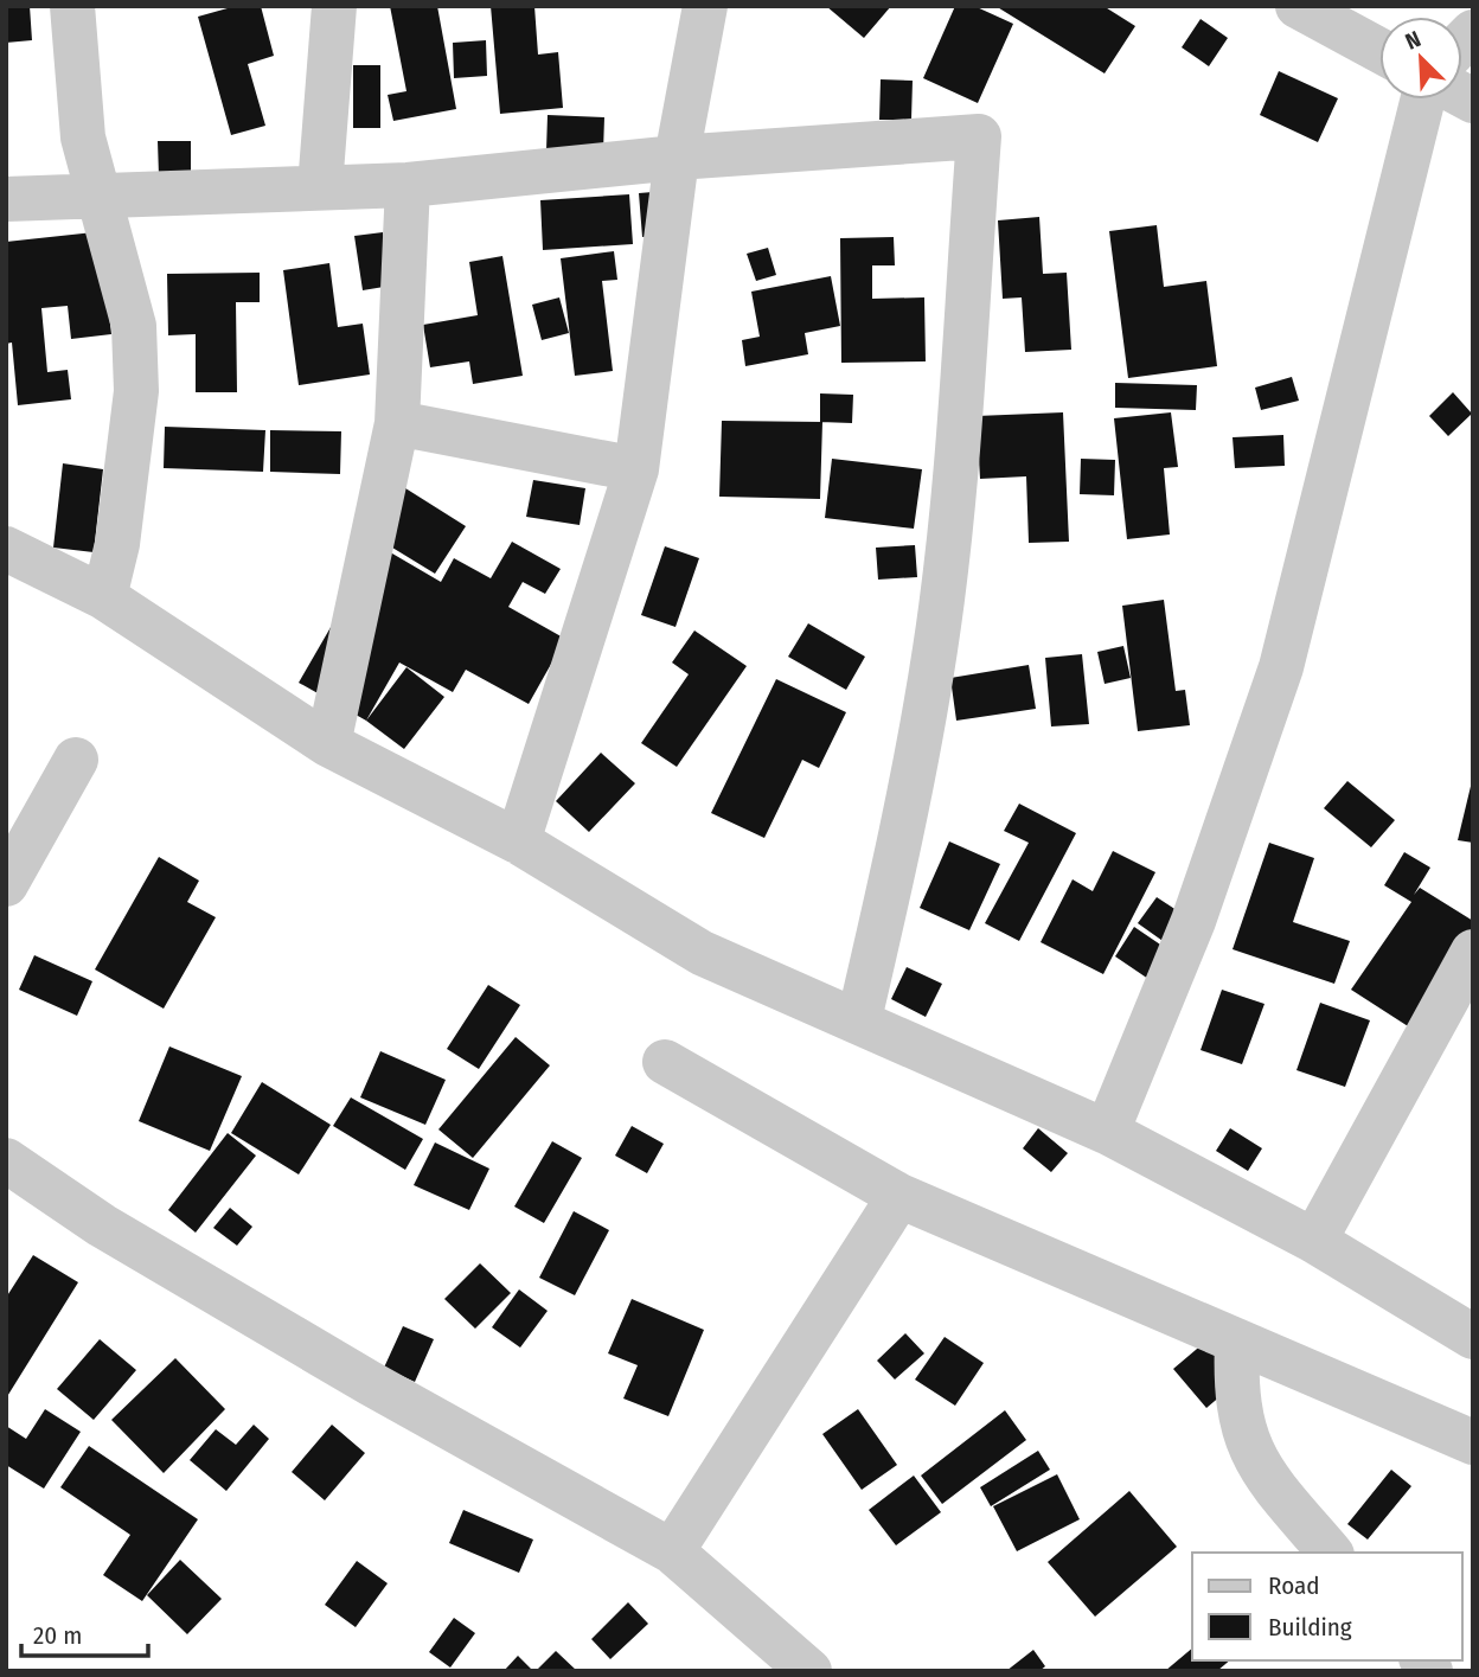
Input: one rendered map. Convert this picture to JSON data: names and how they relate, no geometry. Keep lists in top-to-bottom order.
{
  "legend": ["Road", "Building"],
  "scale_bar": "20 m",
  "north": "top left"
}
